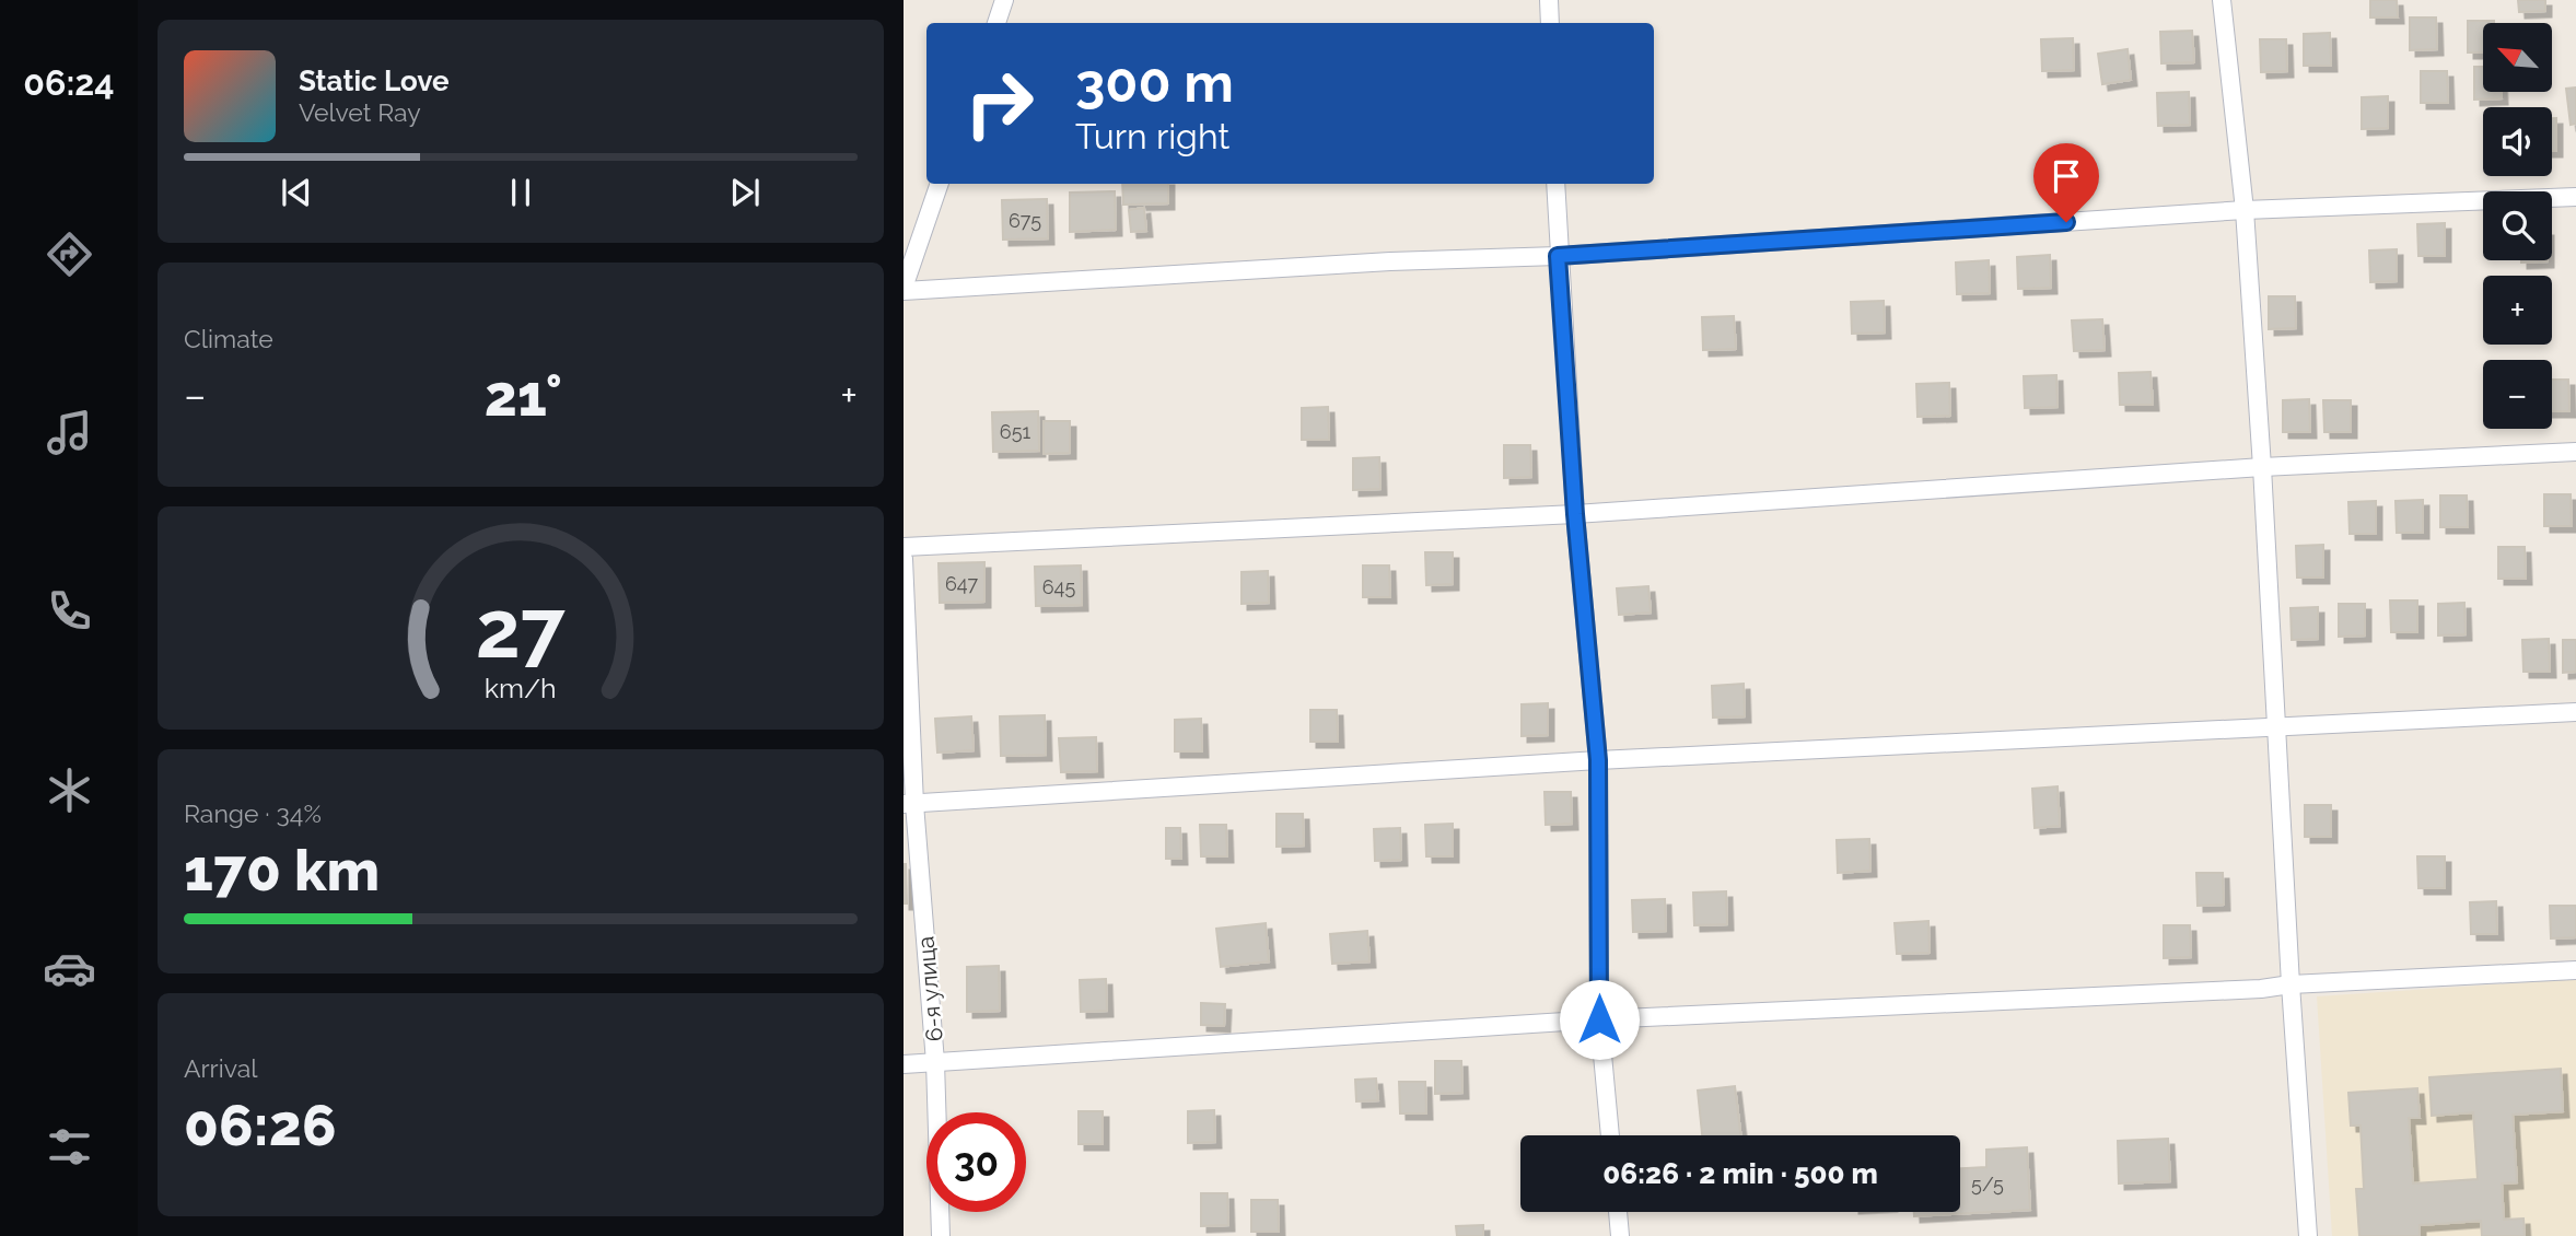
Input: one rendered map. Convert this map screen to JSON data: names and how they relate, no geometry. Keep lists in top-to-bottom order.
{
  "streets": {
    "street": ["6-я улица"]
  },
  "house_numbers": [
    "675",
    "651",
    "647",
    "645",
    "5/5"
  ],
  "north": "top left",
  "page": {
    "tabs": "06:24",
    "map_buttons": ["+", "−"],
    "turn": ["300 m", "Turn right"],
    "song": ["Static Love", "Velvet Ray"],
    "tile": [
      "Climate",
      ["Range · 34%", "170 km"],
      ["Arrival", "06:26"]
    ],
    "heat": ["−", "21°", "+"],
    "limit": "30",
    "trip": "06:26 · 2 min · 500 m",
    "gauge": ["27", "km/h"]
  }
}
